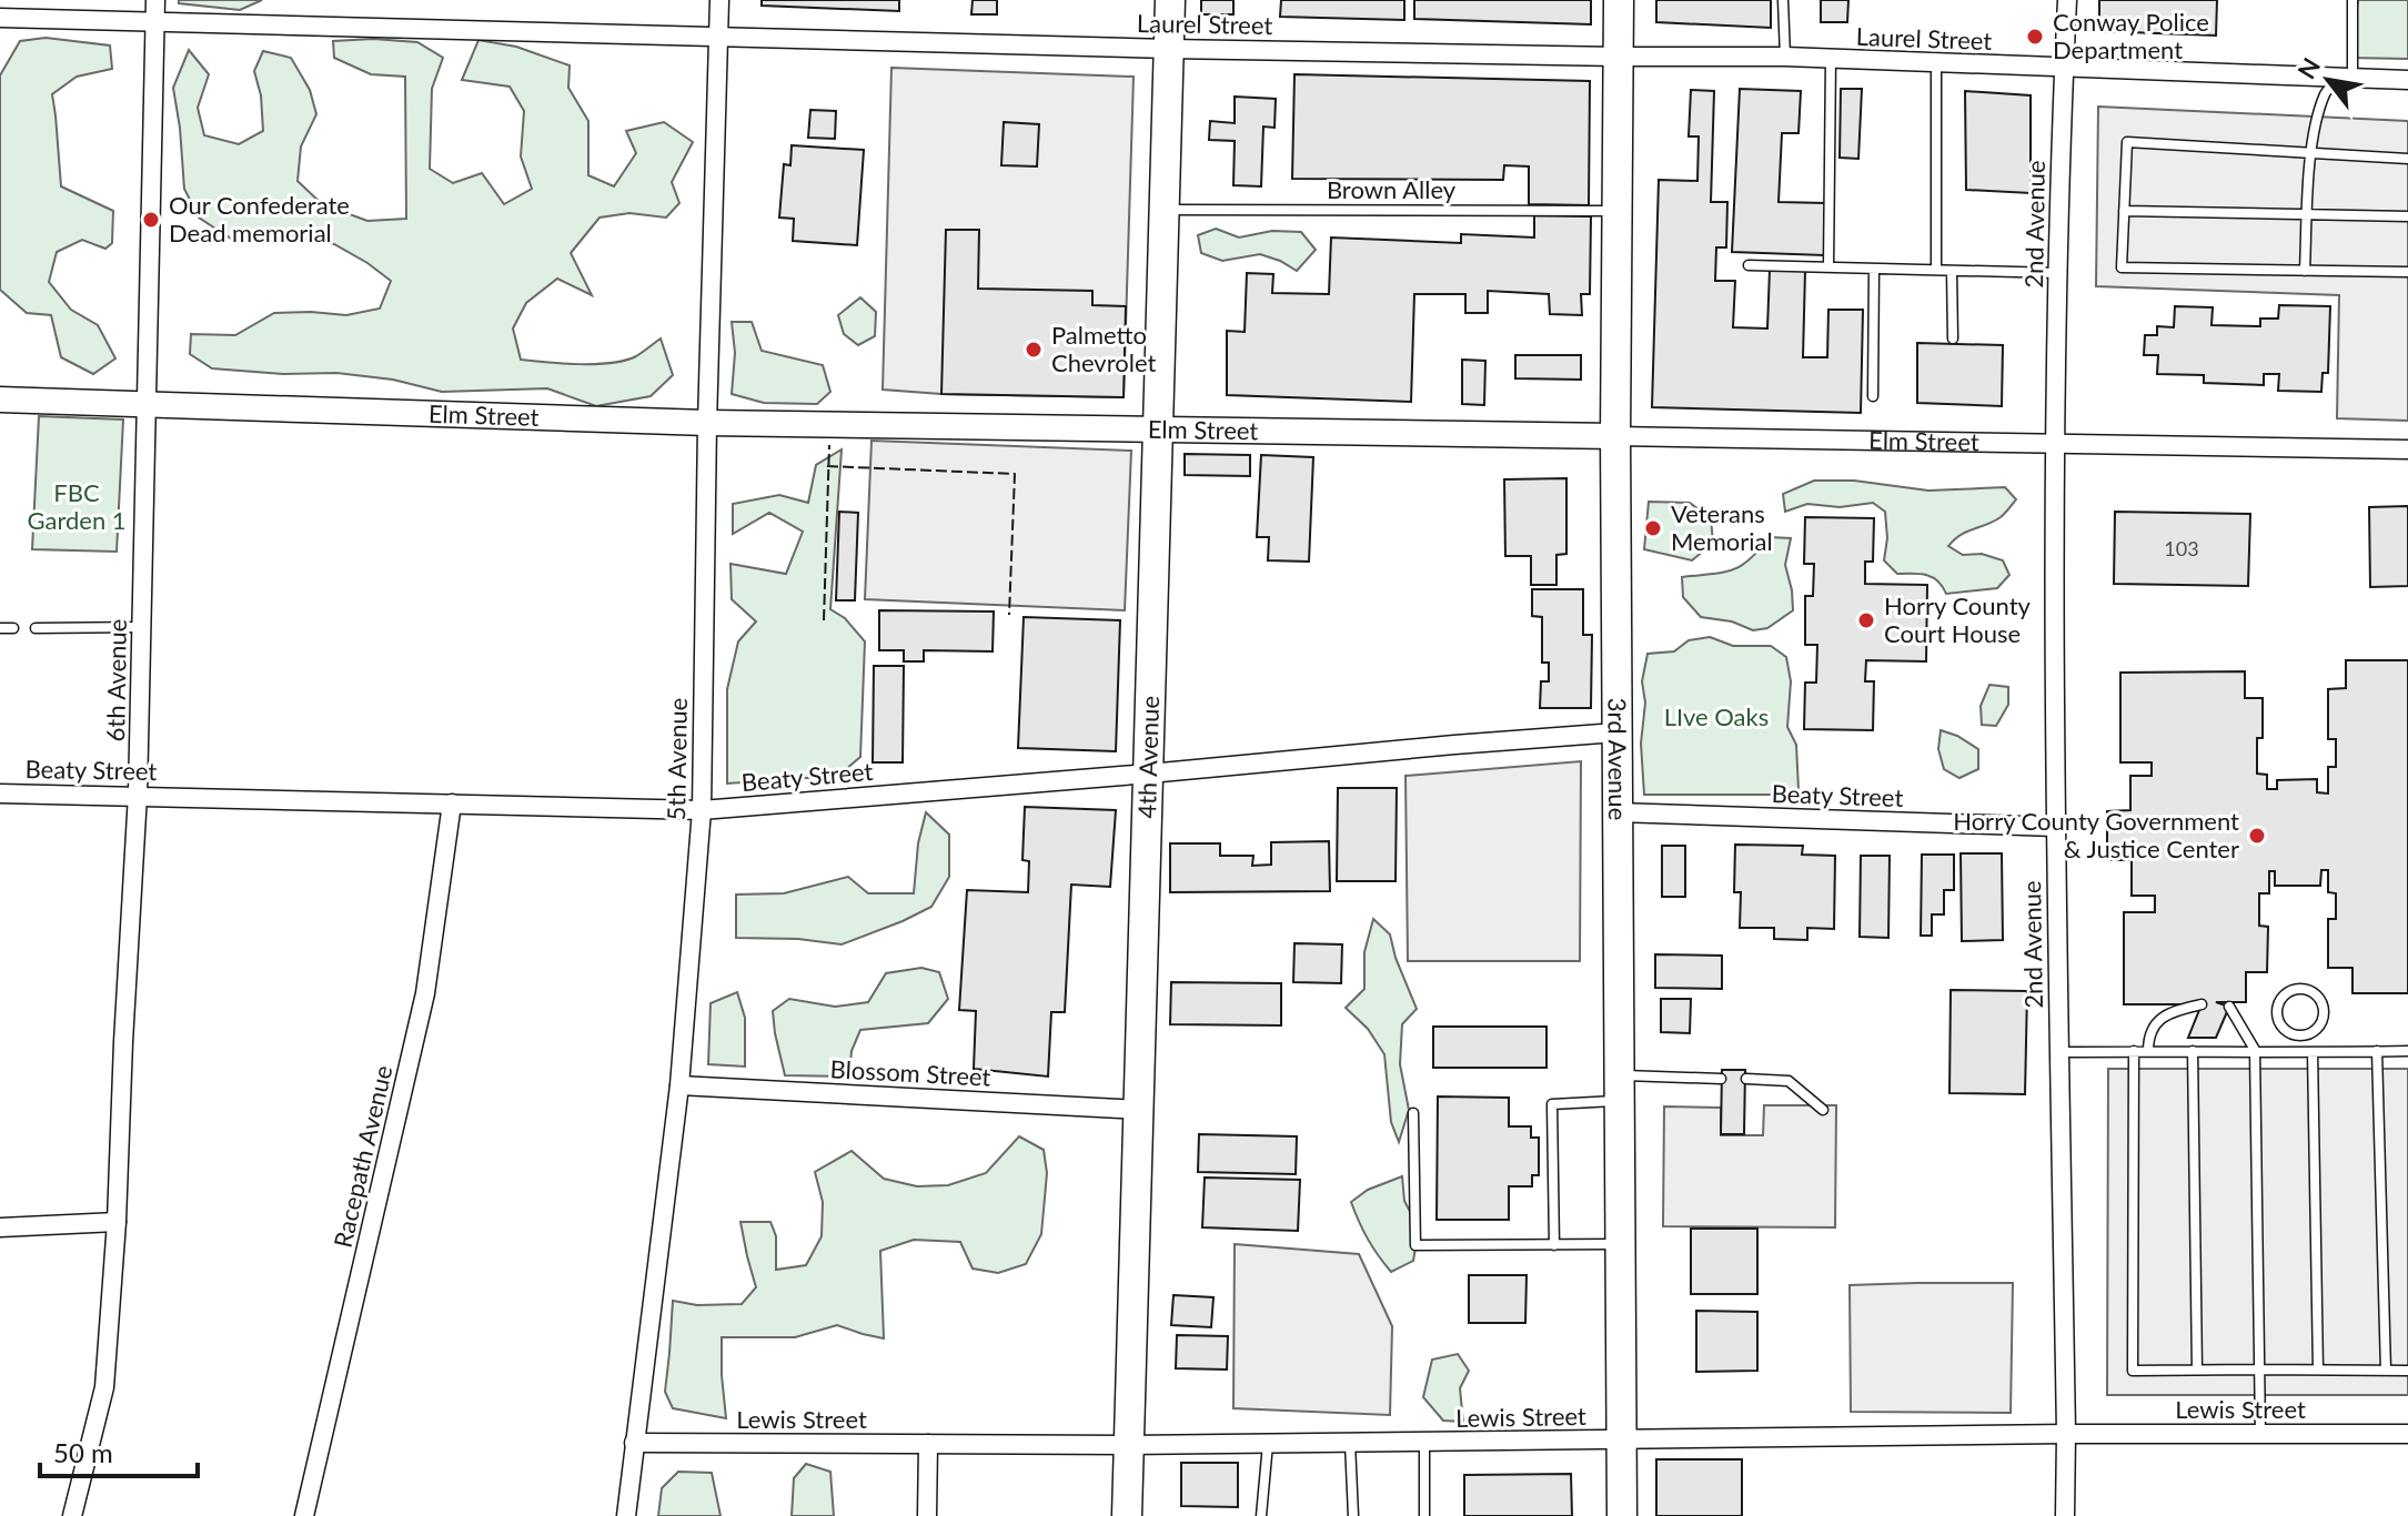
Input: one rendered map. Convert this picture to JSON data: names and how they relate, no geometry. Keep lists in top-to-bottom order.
{
  "streets": {
    "main road": ["4th Avenue", "3rd Avenue"],
    "street": [
      "Laurel Street",
      "2nd Avenue",
      "Elm Street",
      "6th Avenue",
      "5th Avenue",
      "Beaty Street",
      "Blossom Street",
      "Racepath Avenue",
      "Lewis Street"
    ],
    "lane": ["Brown Alley"]
  },
  "crossings": [
    ["Laurel Street", "2nd Avenue"],
    ["Laurel Street", "6th Avenue"],
    ["Laurel Street", "4th Avenue"],
    ["Laurel Street", "3rd Avenue"],
    ["Laurel Street", "5th Avenue"],
    ["Brown Alley", "4th Avenue"],
    ["Brown Alley", "3rd Avenue"],
    ["2nd Avenue", "Elm Street"],
    ["2nd Avenue", "Beaty Street"],
    ["2nd Avenue", "Lewis Street"],
    ["Elm Street", "6th Avenue"],
    ["Elm Street", "4th Avenue"],
    ["Elm Street", "3rd Avenue"],
    ["Elm Street", "5th Avenue"],
    ["6th Avenue", "Beaty Street"],
    ["4th Avenue", "Beaty Street"],
    ["4th Avenue", "Blossom Street"],
    ["4th Avenue", "Lewis Street"],
    ["3rd Avenue", "Beaty Street"],
    ["3rd Avenue", "Lewis Street"],
    ["5th Avenue", "Beaty Street"],
    ["5th Avenue", "Blossom Street"],
    ["5th Avenue", "Lewis Street"],
    ["Beaty Street", "Racepath Avenue"]
  ],
  "parks": ["FBC Garden 1", "LIve Oaks"],
  "places": [
    "Conway Police Department",
    "Our Confederate Dead memorial",
    "Palmetto Chevrolet",
    "Veterans Memorial",
    "Horry County Court House",
    "Horry County Government & Justice Center"
  ],
  "house_numbers": ["103"],
  "scale_bar": "50 m",
  "north": "top left"
}
